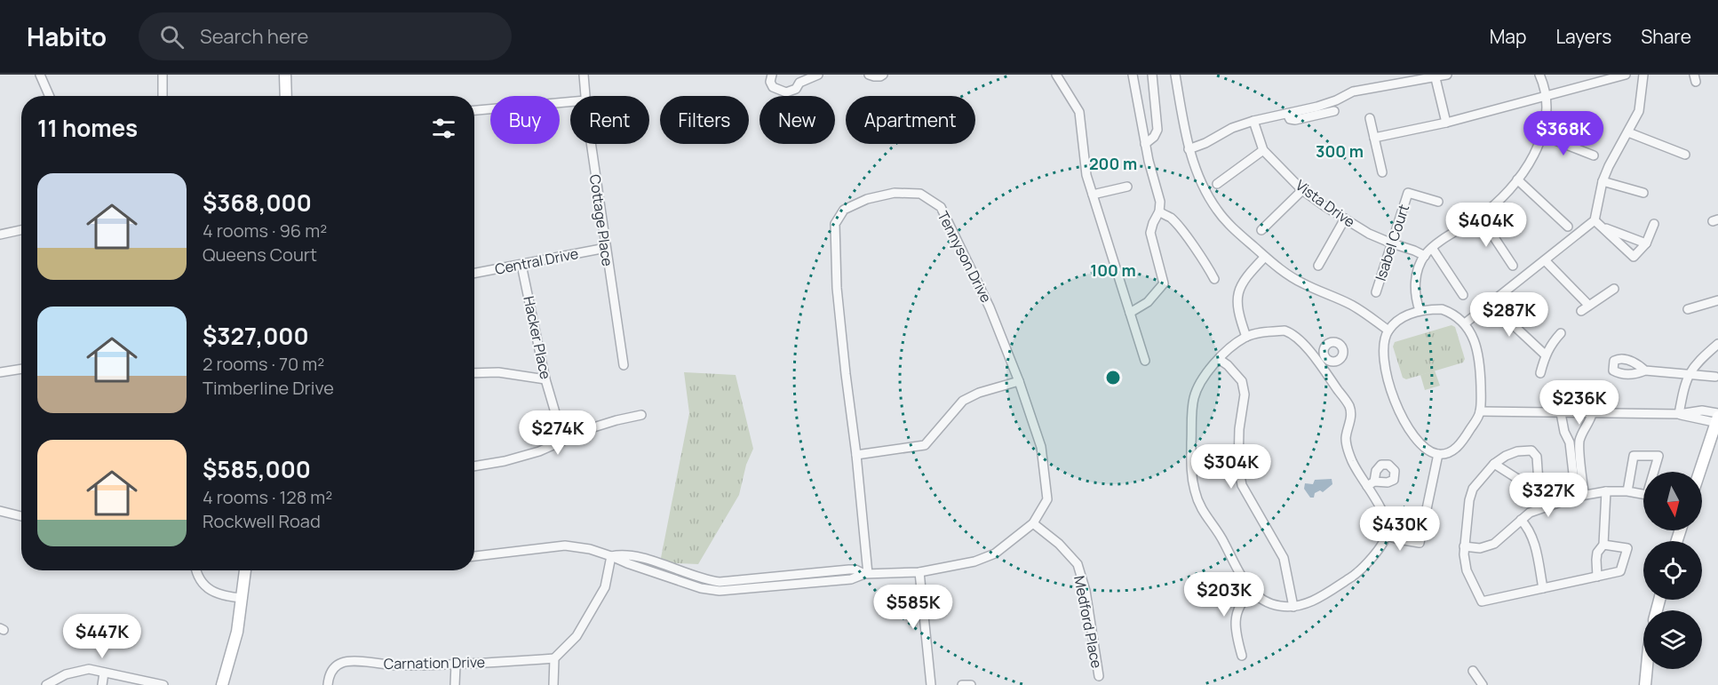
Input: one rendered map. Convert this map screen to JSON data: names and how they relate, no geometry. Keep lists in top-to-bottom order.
{
  "streets": {
    "street": [
      "Vista Drive",
      "Cottage Place",
      "Isabel Court",
      "Tennyson Drive",
      "Central Drive",
      "Hacker Place",
      "Medford Place",
      "Carnation Drive"
    ]
  },
  "crossings": [
    ["Vista Drive", "Isabel Court"],
    ["Cottage Place", "Central Drive"],
    ["Tennyson Drive", "Medford Place"],
    ["Central Drive", "Hacker Place"]
  ],
  "north": "bottom",
  "page": {
    "header": "Habito",
    "search": "Search here",
    "nav": ["Map", "Layers", "Share"],
    "chip": [
      "Buy",
      "Rent",
      "Filters",
      "New",
      "Apartment"
    ],
    "heading": "11 homes",
    "price": [
      "$368K",
      "$404K",
      "$287K",
      "$236K",
      "$274K",
      "$304K",
      "$327K",
      "$430K",
      "$203K",
      "$585K",
      "$447K"
    ],
    "list": [
      {
        "name": "$368,000",
        "note": "4 rooms · 96 m² · Queens Court"
      },
      {
        "name": "$327,000",
        "note": "2 rooms · 70 m² · Timberline Drive"
      },
      {
        "name": "$585,000",
        "note": "4 rooms · 128 m² · Rockwell Road"
      }
    ]
  },
  "rings": ["300 m", "200 m", "100 m"]
}
